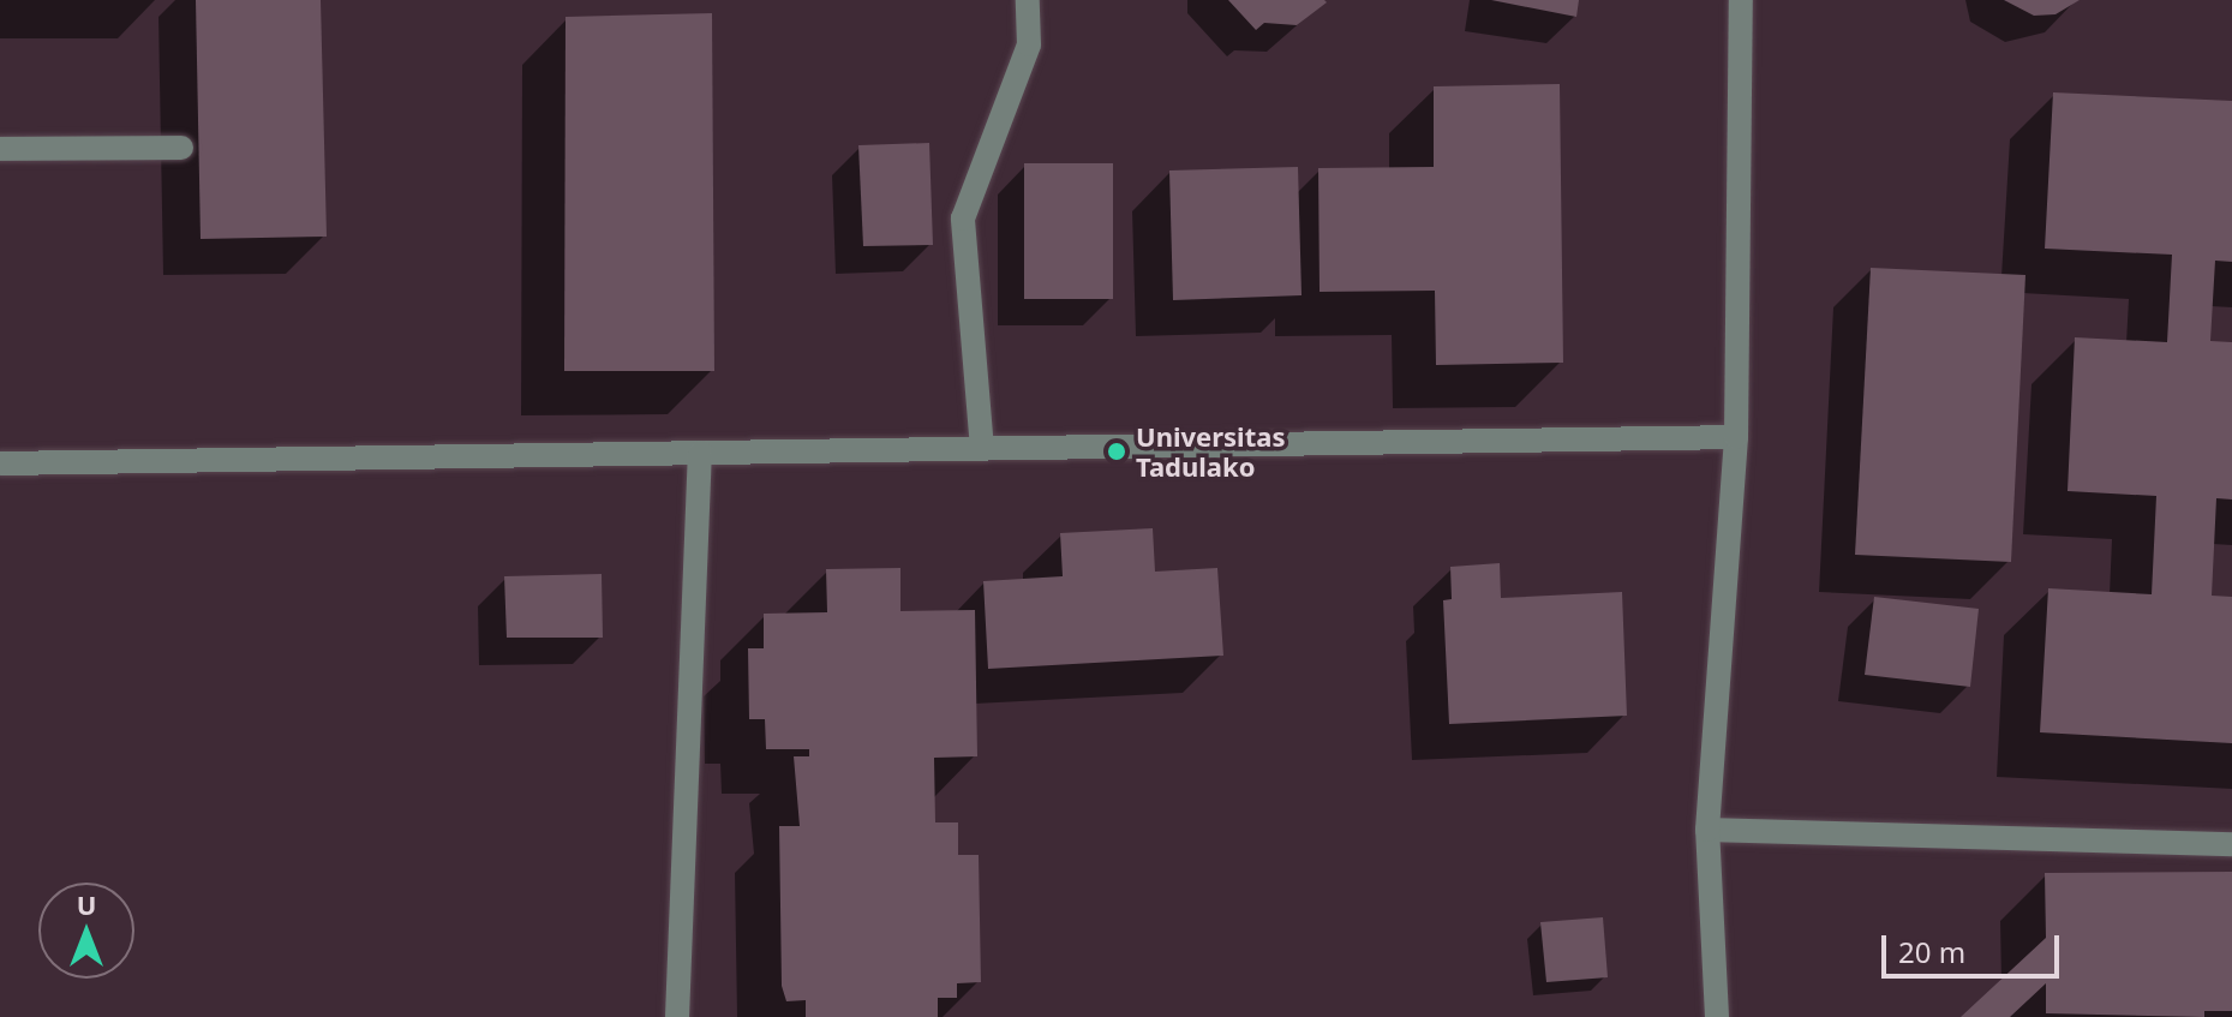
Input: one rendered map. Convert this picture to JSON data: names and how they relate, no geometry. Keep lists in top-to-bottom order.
{
  "places": ["Universitas Tadulako"],
  "scale_bar": "20 m",
  "north": "top"
}
